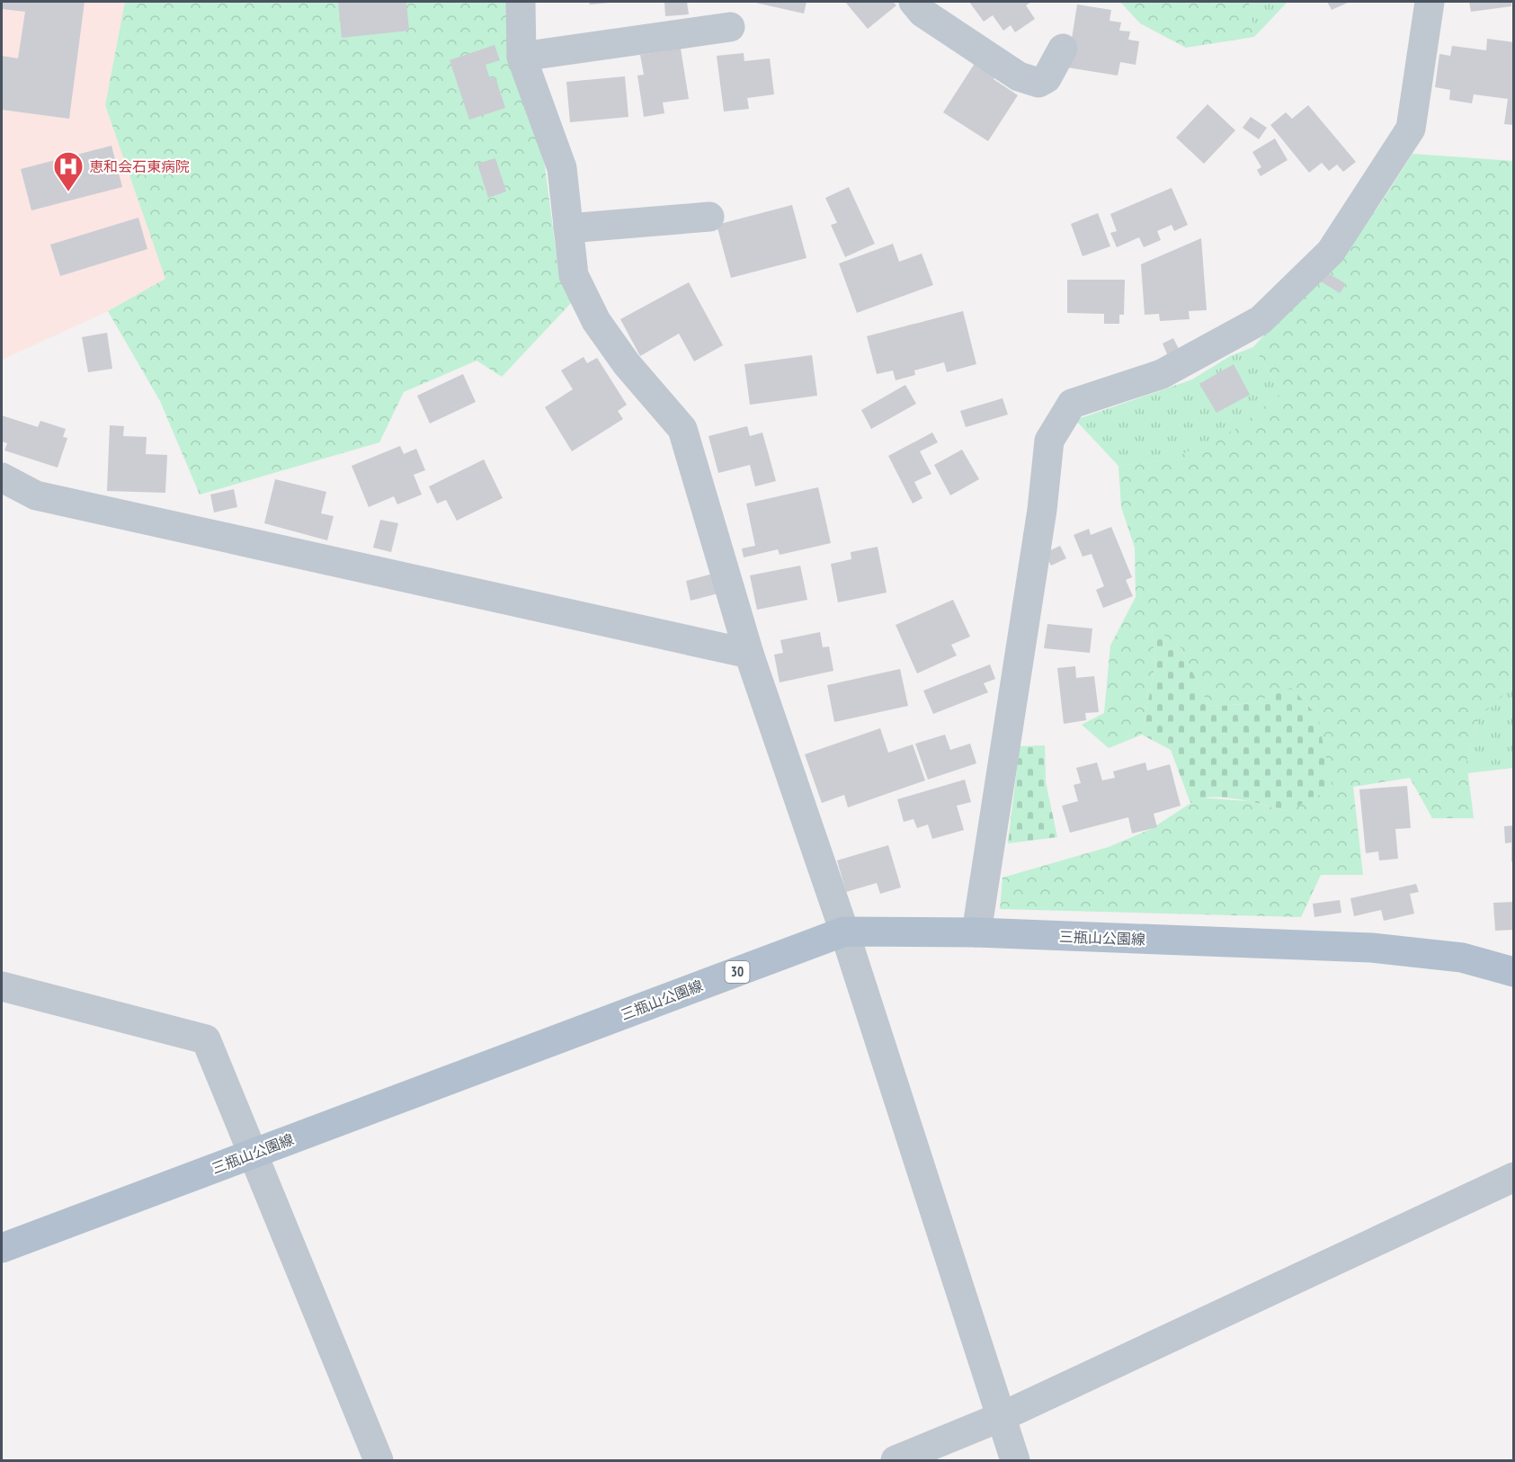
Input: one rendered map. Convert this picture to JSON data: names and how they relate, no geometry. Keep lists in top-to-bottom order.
{
  "streets": {
    "main road": ["三瓶山公園線", "30"]
  },
  "places": {
    "hospital": ["恵和会石東病院"]
  }
}
